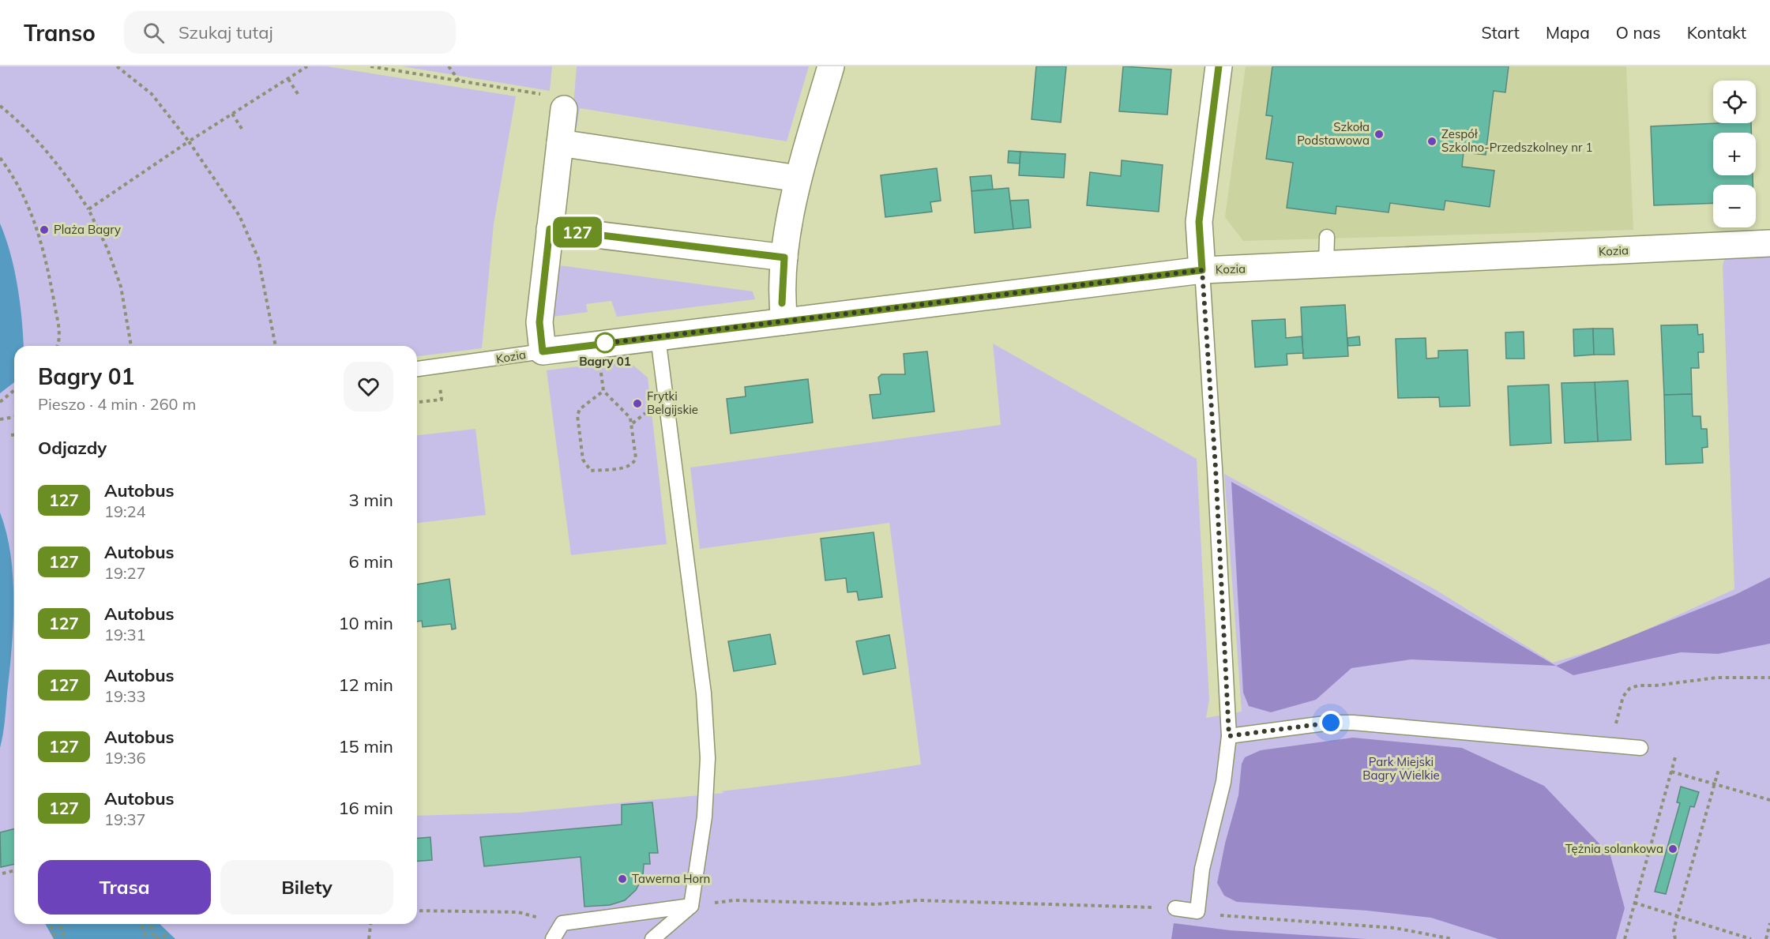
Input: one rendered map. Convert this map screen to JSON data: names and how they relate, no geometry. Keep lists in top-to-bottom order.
{
  "streets": {
    "street": ["Kozia"]
  },
  "parks": ["Park Miejski Bagry Wielkie"],
  "places": [
    "Szkoła Podstawowa",
    "Zespół Szkolno-Przedszkolney nr 1",
    "Plaża Bagry",
    "Bagry 01",
    "Frytki Belgijskie",
    "Tężnia solankowa",
    "Tawerna Horn"
  ],
  "lines": ["bus line 127"],
  "page": {
    "header": "Transo",
    "search": "Szukaj tutaj",
    "nav": [
      "Start",
      "Mapa",
      "O nas",
      "Kontakt"
    ],
    "on_map": "127",
    "map_buttons": ["+", "−"],
    "heading": [
      ["Bagry 01", "Pieszo · 4 min · 260 m"],
      "Odjazdy"
    ],
    "list": [
      {
        "mark": "127",
        "name": "Autobus",
        "note": "19:24",
        "value": "3 min"
      },
      {
        "mark": "127",
        "name": "Autobus",
        "note": "19:27",
        "value": "6 min"
      },
      {
        "mark": "127",
        "name": "Autobus",
        "note": "19:31",
        "value": "10 min"
      },
      {
        "mark": "127",
        "name": "Autobus",
        "note": "19:33",
        "value": "12 min"
      },
      {
        "mark": "127",
        "name": "Autobus",
        "note": "19:36",
        "value": "15 min"
      },
      {
        "mark": "127",
        "name": "Autobus",
        "note": "19:37",
        "value": "16 min"
      }
    ],
    "buttons": ["Trasa", "Bilety"]
  }
}
